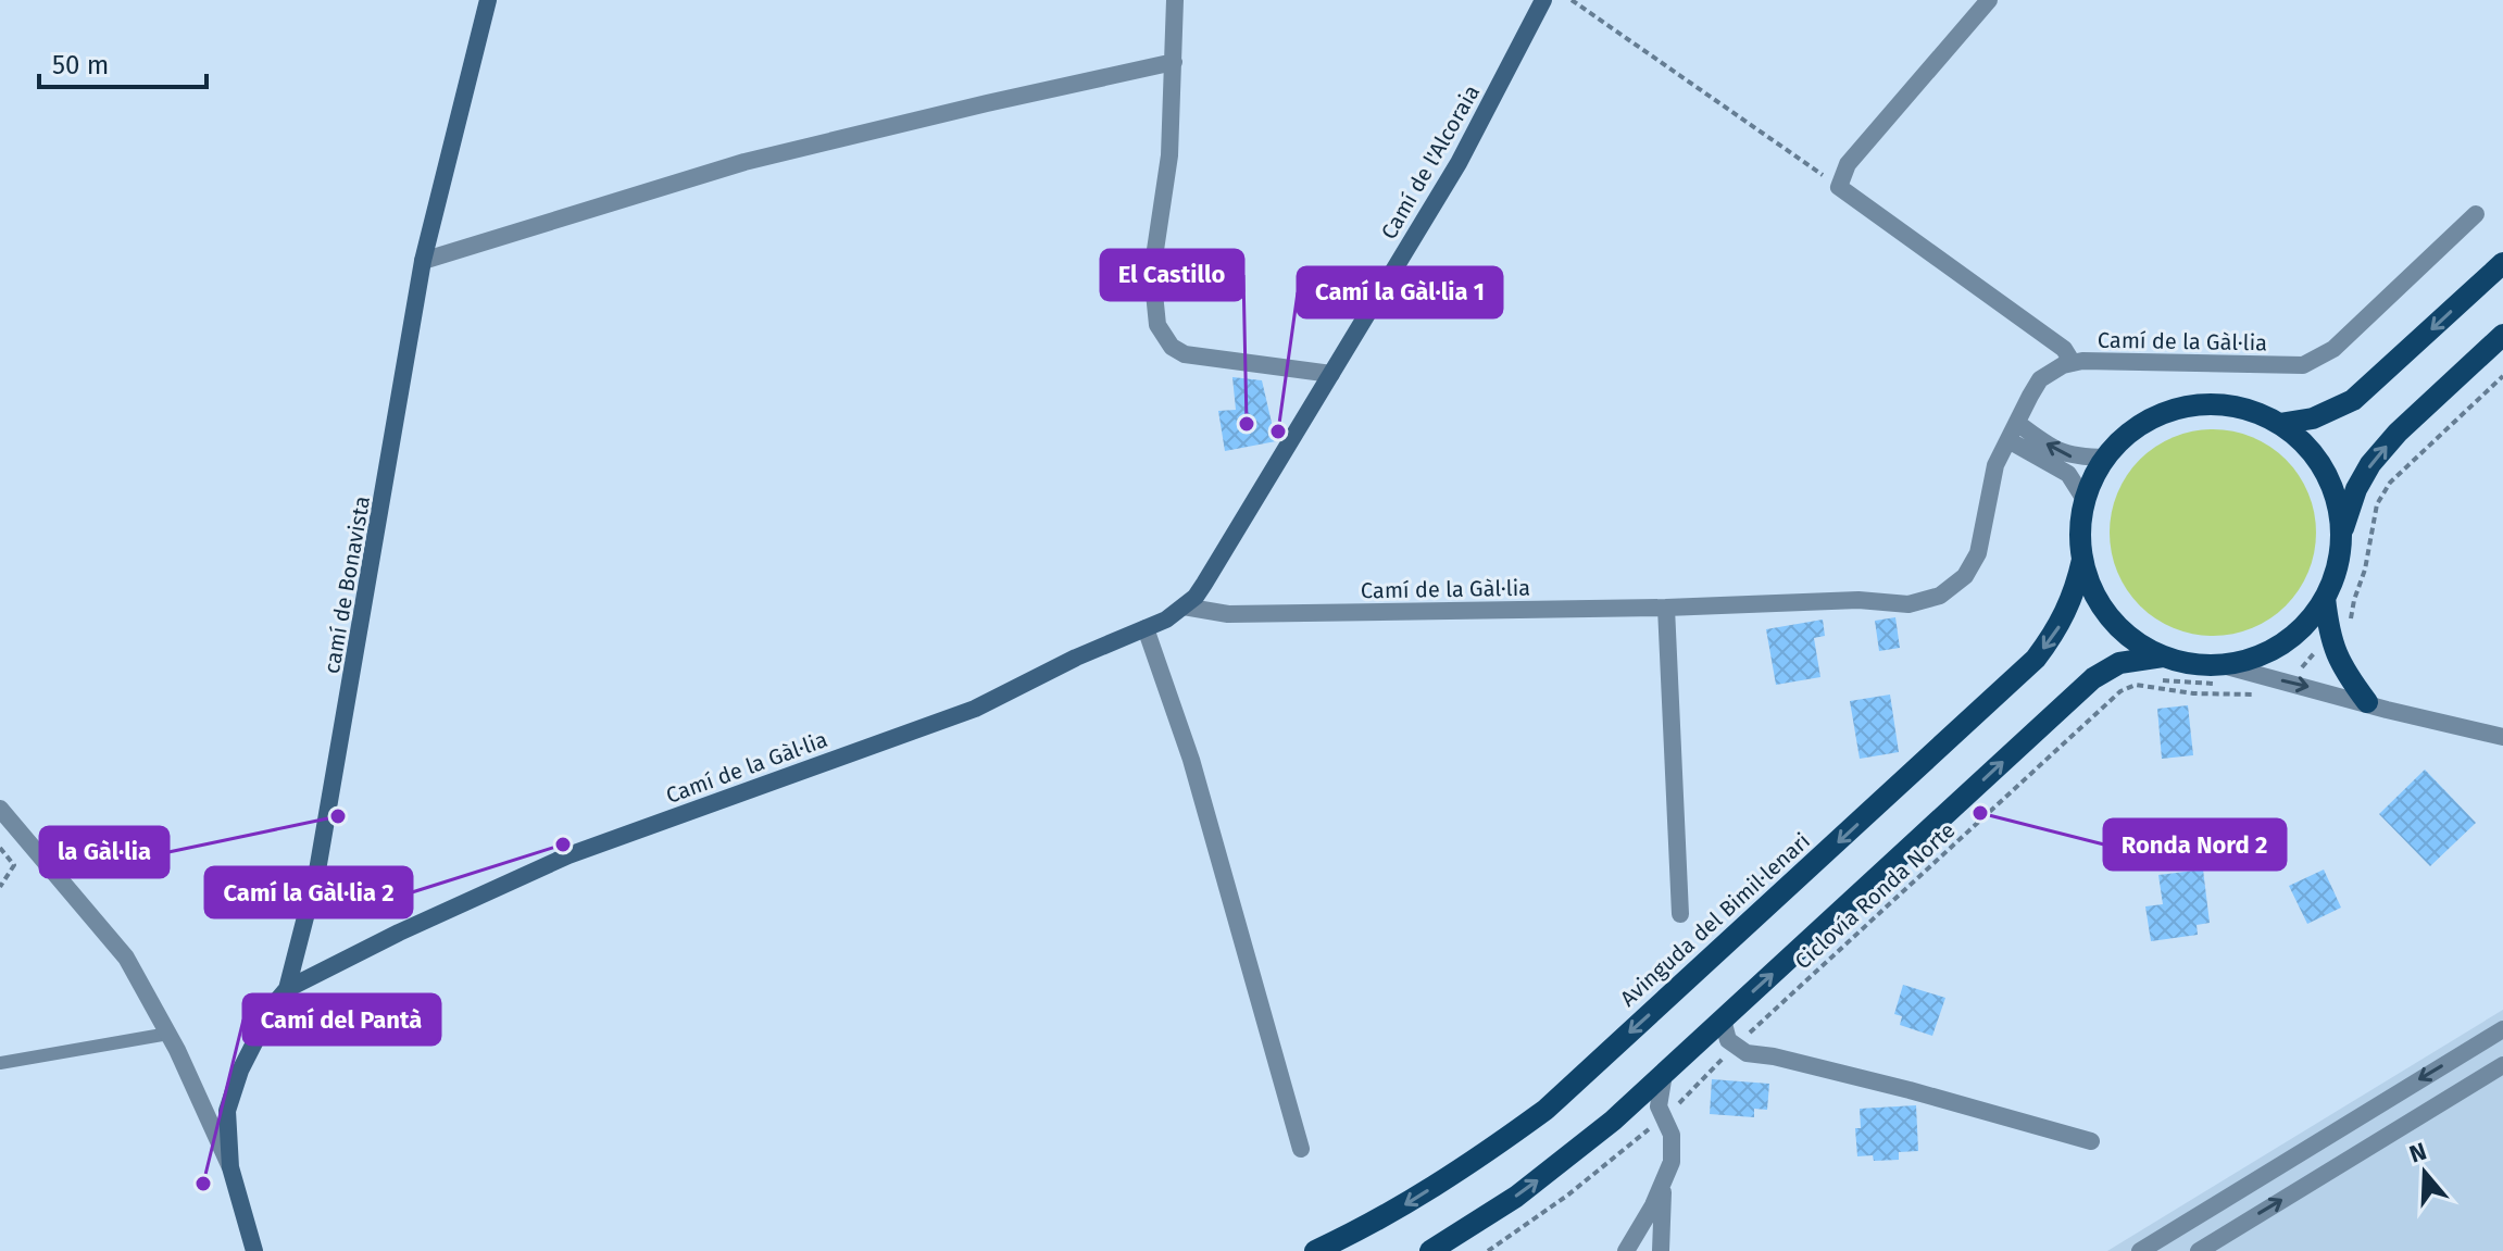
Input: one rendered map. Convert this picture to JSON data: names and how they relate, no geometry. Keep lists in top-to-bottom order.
{
  "streets": {
    "main road": ["Avinguda del Bimil·lenari"],
    "street": ["Camí de l'Alcoraia", "Camí de la Gàl·lia", "camí de Bonavista"],
    "path": ["Ciclovía Ronda Norte"]
  },
  "crossings": [
    ["Camí de l'Alcoraia", "Camí de la Gàl·lia"],
    ["Camí de la Gàl·lia", "camí de Bonavista"]
  ],
  "places": [
    "El Castillo",
    "Camí la Gàl·lia 1",
    "Ronda Nord 2",
    "la Gàl·lia",
    "Camí la Gàl·lia 2",
    "Camí del Pantà"
  ],
  "scale_bar": "50 m",
  "north": "top"
}
